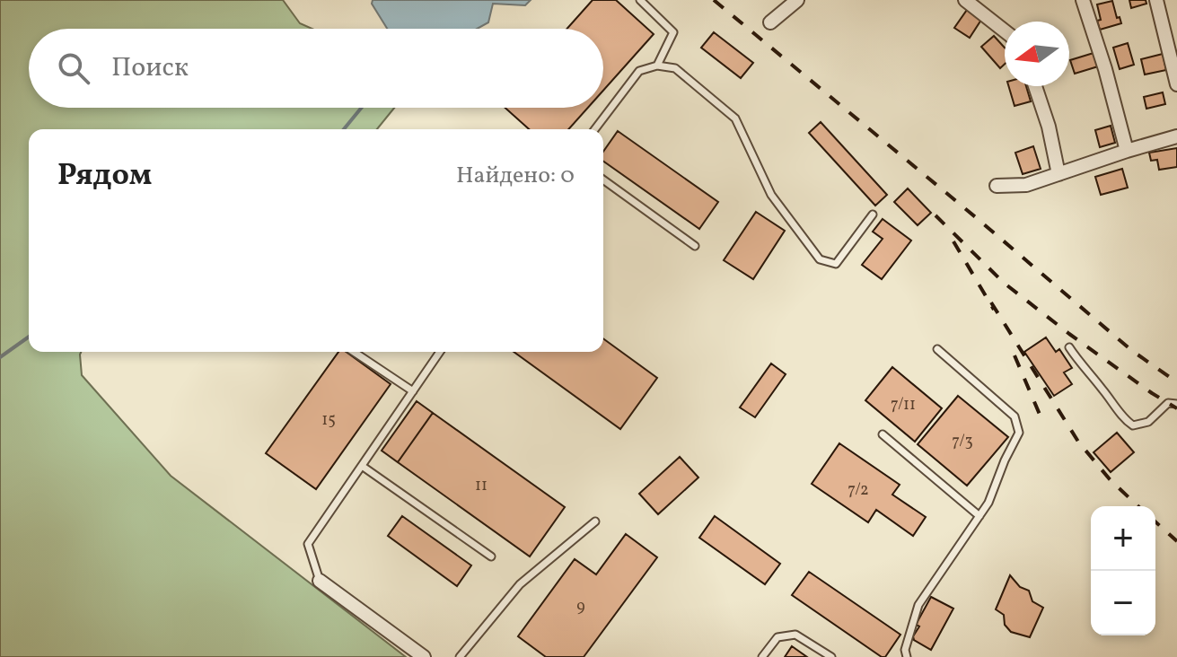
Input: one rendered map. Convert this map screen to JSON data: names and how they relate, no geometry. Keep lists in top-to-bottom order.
{
  "house_numbers": [
    "7/11",
    "15",
    "7/3",
    "11",
    "7/2",
    "9"
  ],
  "north": "left",
  "page": {
    "search": "Поиск",
    "heading": ["Рядом", "Найдено: 0"],
    "map_buttons": ["+", "−"]
  }
}
